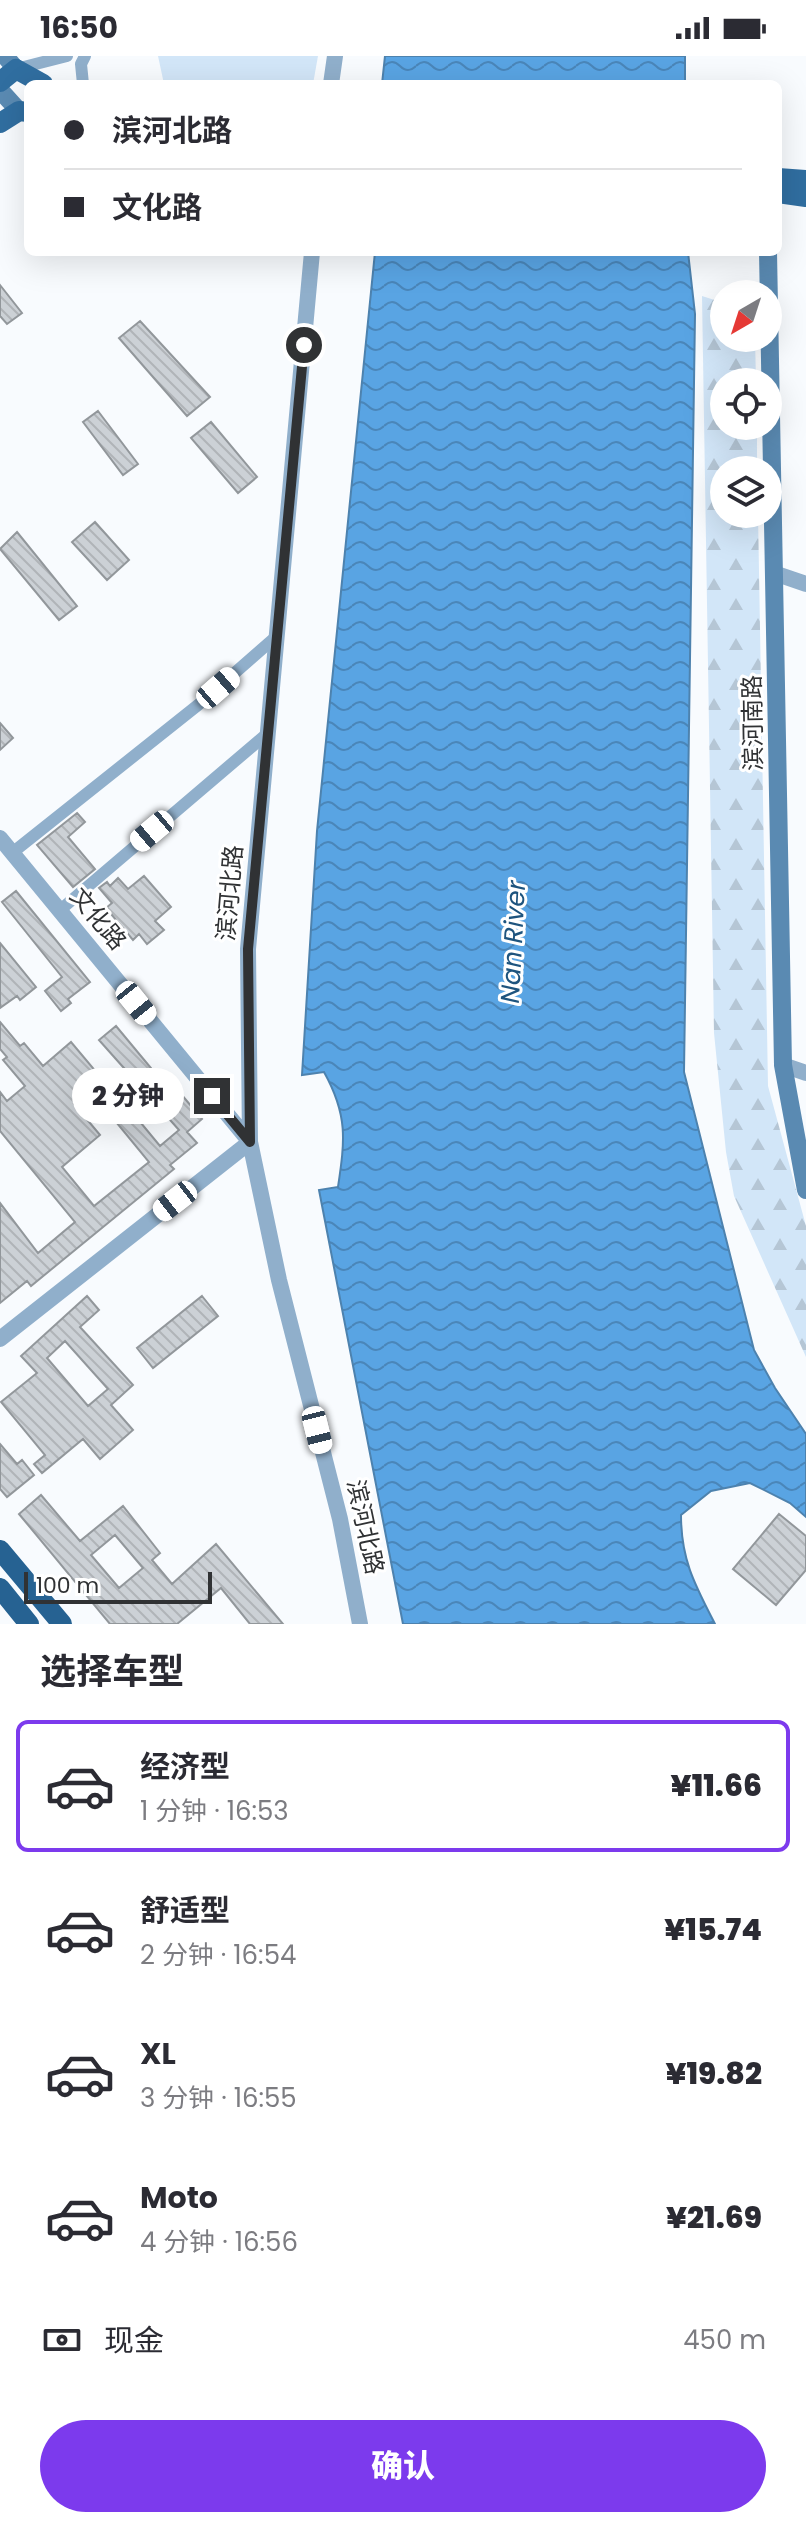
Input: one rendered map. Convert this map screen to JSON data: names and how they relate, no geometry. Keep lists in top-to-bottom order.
{
  "streets": {
    "main road": ["滨河南路"],
    "street": ["滨河北路", "文化路"]
  },
  "crossings": [
    ["滨河北路", "文化路"]
  ],
  "water": ["Nan River"],
  "scale_bar": "100 m",
  "north": "bottom left",
  "page": {
    "status": "16:50",
    "banner": ["滨河北路", "文化路"],
    "bubble": "2 分钟",
    "scale": "100 m",
    "heading": "选择车型",
    "list": [
      {
        "name": "经济型",
        "note": "1 分钟 · 16:53",
        "value": "¥11.66"
      },
      {
        "name": "舒适型",
        "note": "2 分钟 · 16:54",
        "value": "¥15.74"
      },
      {
        "name": "XL",
        "note": "3 分钟 · 16:55",
        "value": "¥19.82"
      },
      {
        "name": "Moto",
        "note": "4 分钟 · 16:56",
        "value": "¥21.69"
      }
    ],
    "pay": ["现金", "450 m"],
    "buttons": "确认"
  }
}
